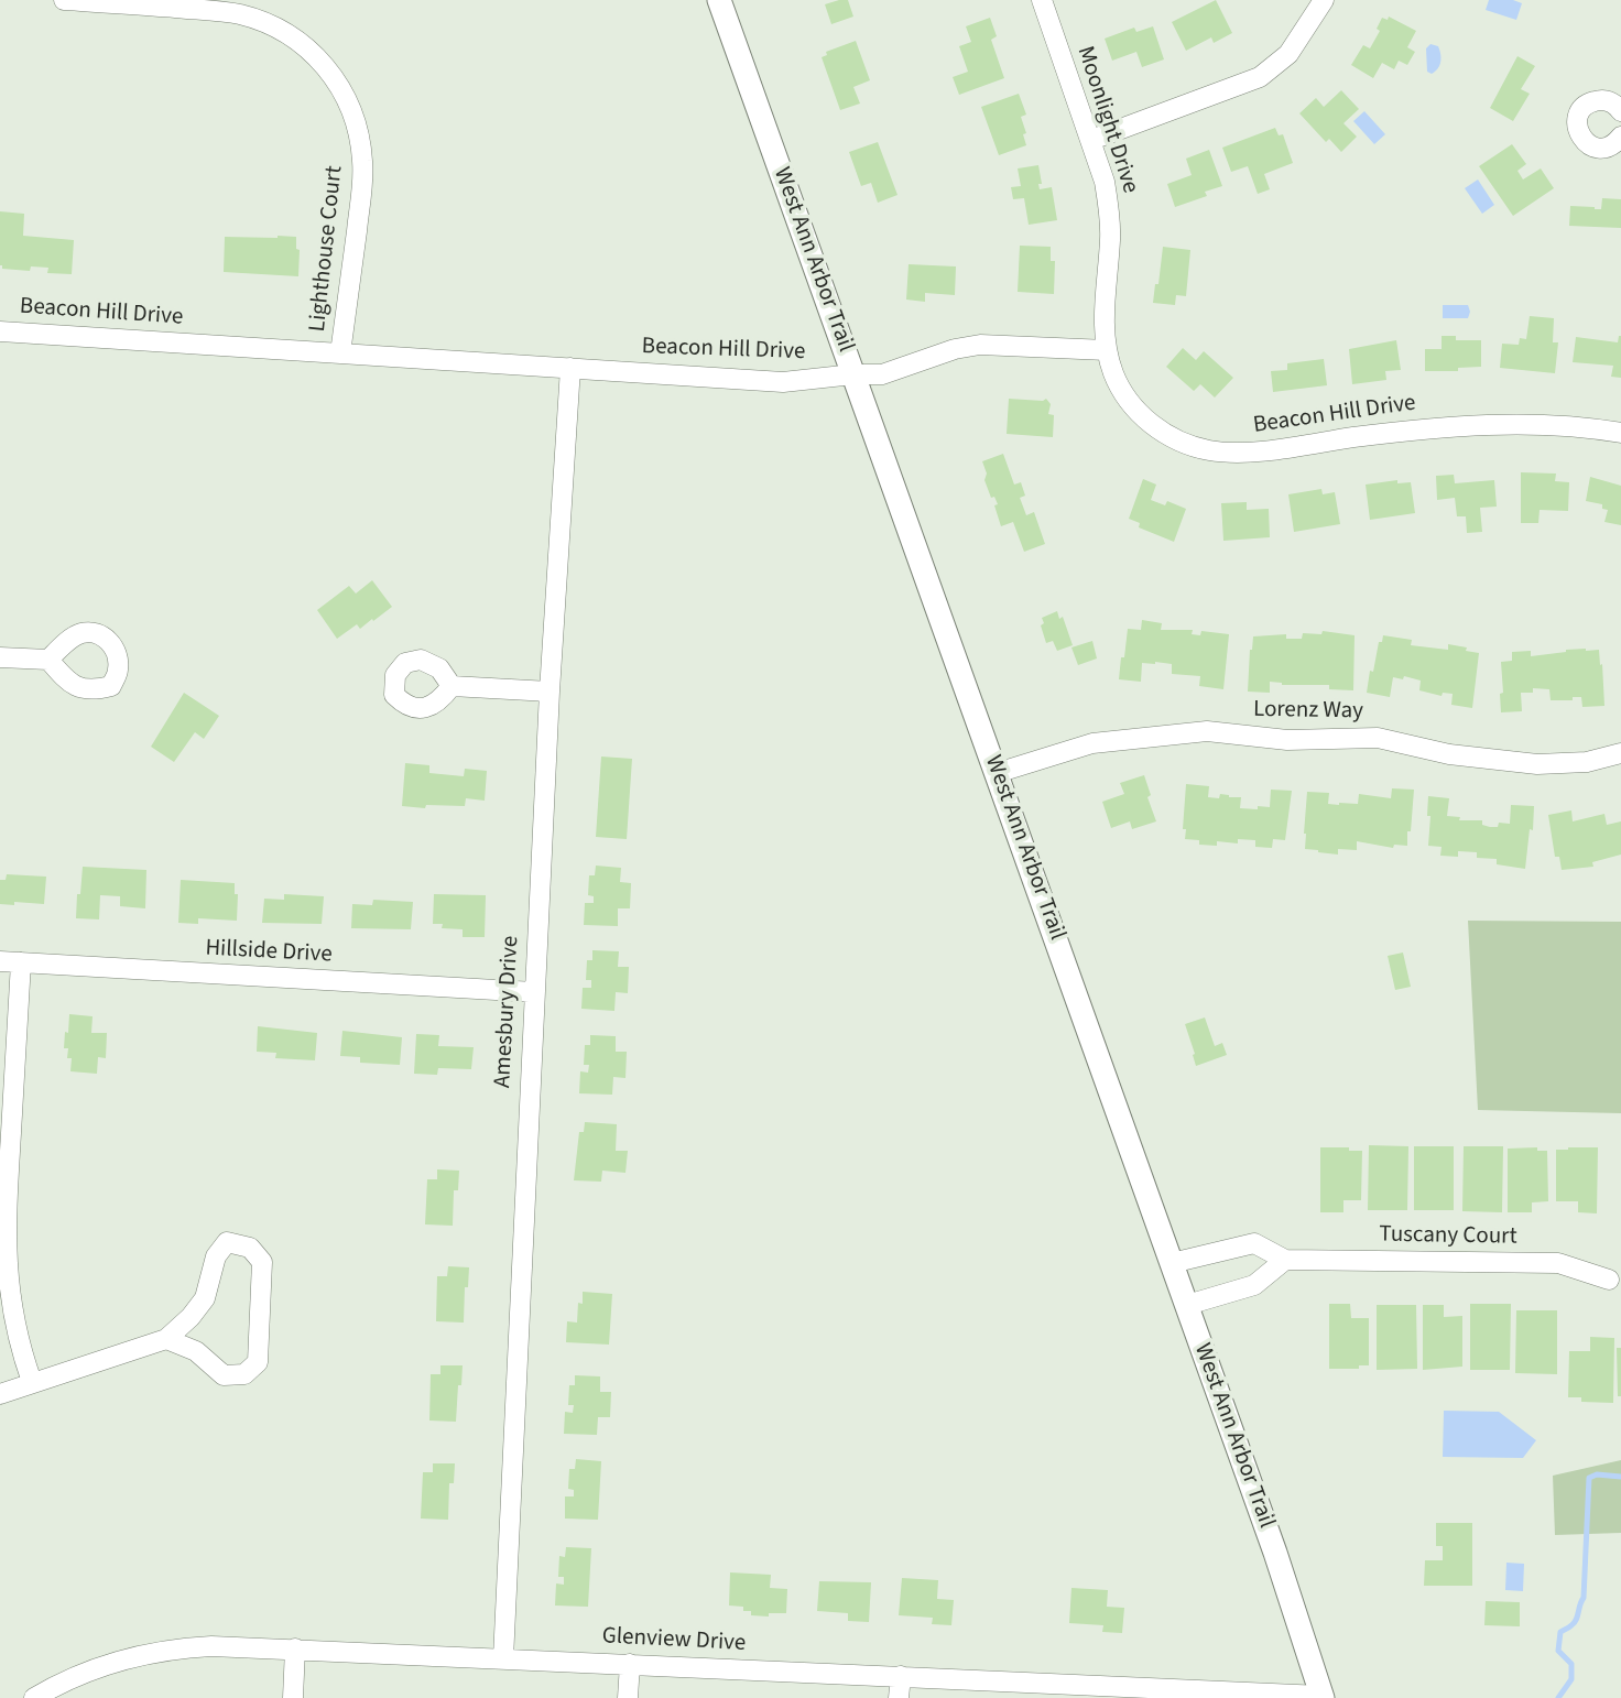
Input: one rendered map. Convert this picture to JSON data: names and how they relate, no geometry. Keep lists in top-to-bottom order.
{
  "streets": {
    "street": [
      "Moonlight Drive",
      "Lighthouse Court",
      "West Ann Arbor Trail",
      "Beacon Hill Drive",
      "Lorenz Way",
      "Hillside Drive",
      "Amesbury Drive",
      "Tuscany Court",
      "Glenview Drive"
    ]
  },
  "crossings": [
    ["Moonlight Drive", "Beacon Hill Drive"],
    ["Lighthouse Court", "Beacon Hill Drive"],
    ["West Ann Arbor Trail", "Beacon Hill Drive"],
    ["West Ann Arbor Trail", "Lorenz Way"],
    ["West Ann Arbor Trail", "Tuscany Court"],
    ["West Ann Arbor Trail", "Glenview Drive"],
    ["Beacon Hill Drive", "Amesbury Drive"],
    ["Hillside Drive", "Amesbury Drive"],
    ["Amesbury Drive", "Glenview Drive"]
  ]
}
